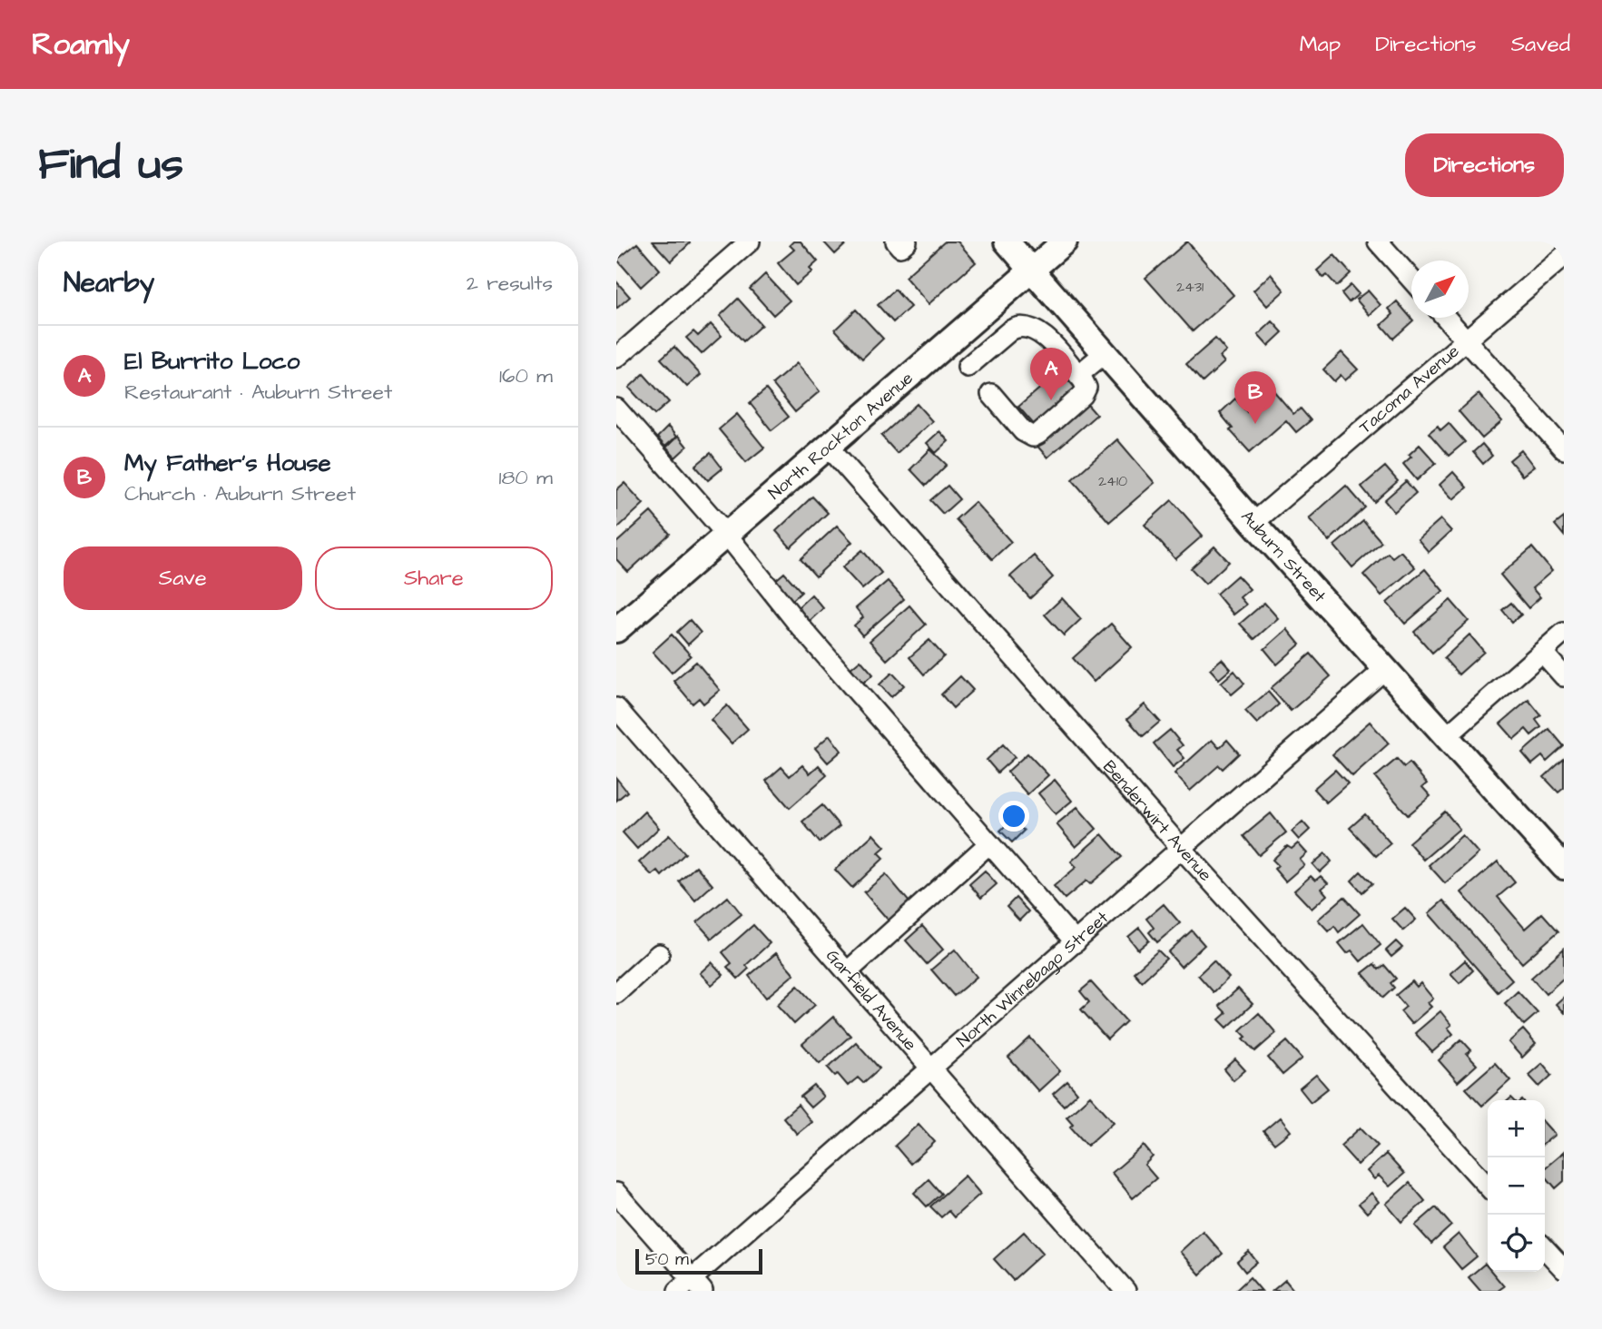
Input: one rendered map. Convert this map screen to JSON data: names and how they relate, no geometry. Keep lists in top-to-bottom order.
{
  "streets": {
    "main road": ["North Rockton Avenue", "Auburn Street"],
    "street": [
      "Tacoma Avenue",
      "Benderwirt Avenue",
      "North Winnebago Street",
      "Garfield Avenue"
    ]
  },
  "crossings": [
    ["Tacoma Avenue", "Auburn Street"],
    ["North Rockton Avenue", "Auburn Street"],
    ["North Rockton Avenue", "Benderwirt Avenue"],
    ["Auburn Street", "North Winnebago Street"],
    ["Benderwirt Avenue", "North Winnebago Street"],
    ["North Winnebago Street", "Garfield Avenue"]
  ],
  "house_numbers": ["2431", "2410"],
  "scale_bar": "50 m",
  "north": "top right",
  "page": {
    "header": "Roamly",
    "nav": ["Map", "Directions", "Saved"],
    "buttons": [
      "Directions",
      ["Save", "Share"]
    ],
    "title": "Find us",
    "heading": ["Nearby", "2 results"],
    "list": [
      {
        "mark": "A",
        "name": "El Burrito Loco",
        "note": "Restaurant · Auburn Street",
        "value": "160 m"
      },
      {
        "mark": "B",
        "name": "My Father's House",
        "note": "Church · Auburn Street",
        "value": "180 m"
      }
    ],
    "pins": ["A", "B"],
    "map_buttons": ["+", "−"],
    "scale": "50 m"
  }
}
